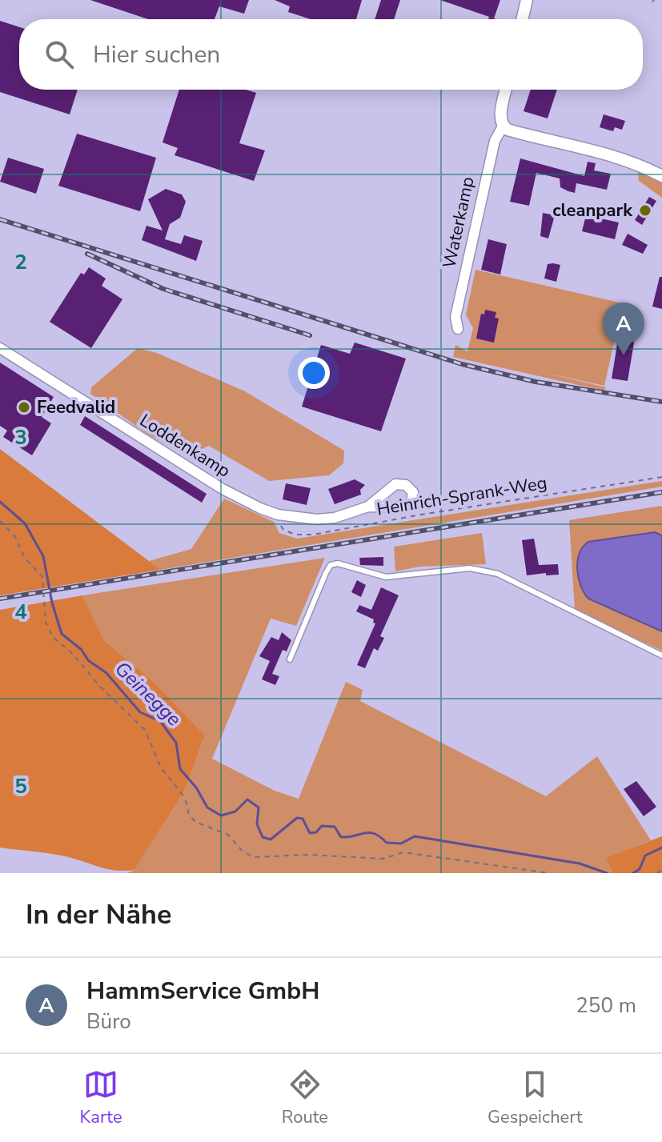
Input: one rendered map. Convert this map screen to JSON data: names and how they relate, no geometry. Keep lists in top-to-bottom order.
{
  "streets": {
    "street": ["Waterkamp", "Loddenkamp"],
    "path": ["Heinrich-Sprank-Weg"]
  },
  "crossings": [
    ["Loddenkamp", "Heinrich-Sprank-Weg"]
  ],
  "water": ["Geinegge"],
  "places": ["cleanpark", "Feedvalid"],
  "page": {
    "search": "Hier suchen",
    "pins": "A",
    "heading": "In der Nähe",
    "list": [
      {
        "mark": "A",
        "name": "HammService GmbH",
        "note": "Büro",
        "value": "250 m"
      }
    ],
    "nav": ["Karte", "Route", "Gespeichert"]
  },
  "grid": {
    "rows": [
      "2",
      "3",
      "4",
      "5"
    ]
  }
}
